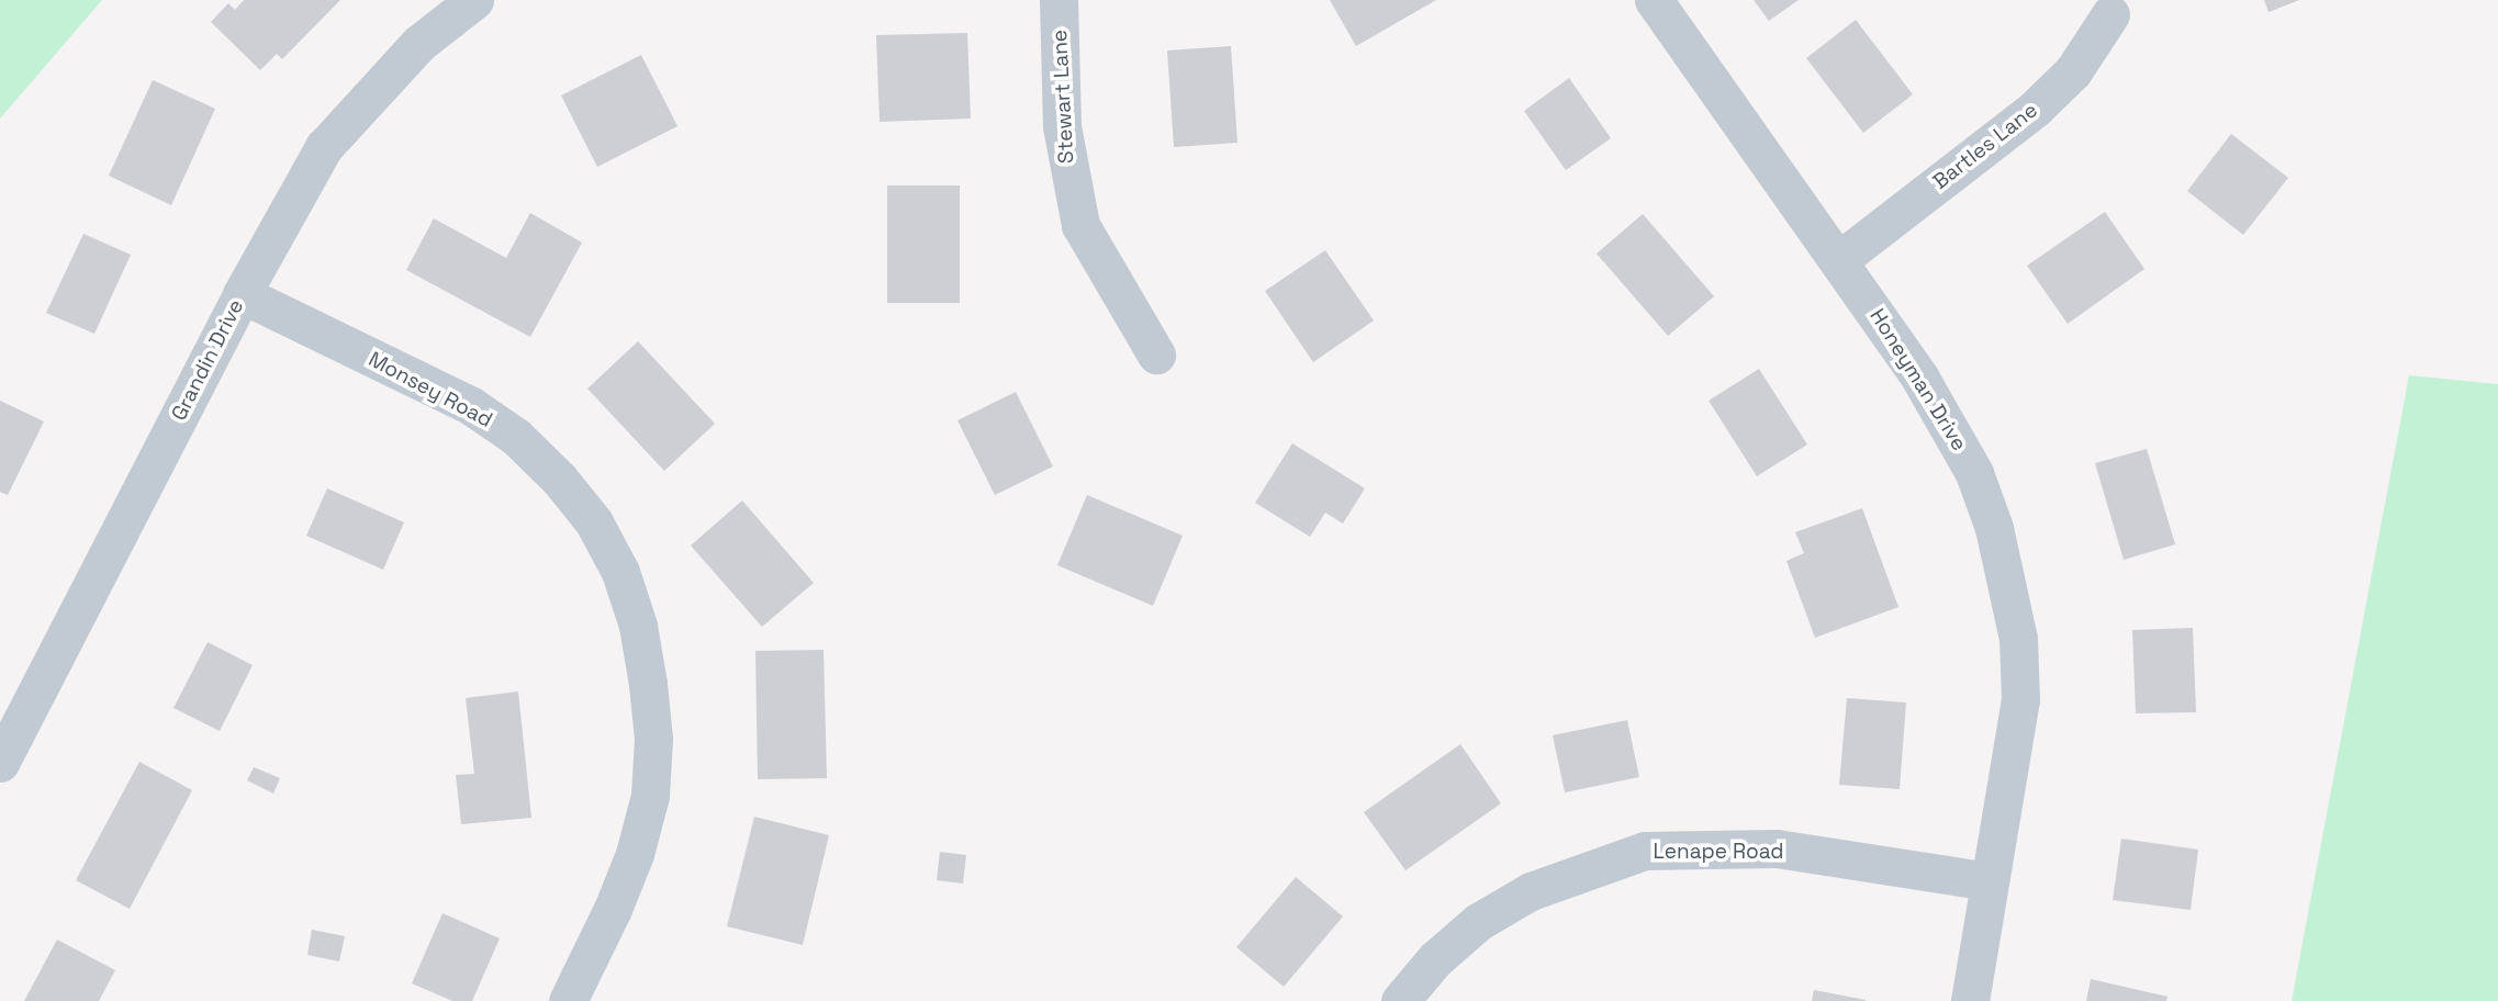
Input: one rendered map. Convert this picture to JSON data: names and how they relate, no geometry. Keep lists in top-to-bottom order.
{
  "streets": {
    "street": [
      "Stewart Lane",
      "Bartles Lane",
      "Grandin Drive",
      "Honeyman Drive",
      "Monsey Road",
      "Lenape Road"
    ]
  },
  "crossings": [
    ["Bartles Lane", "Honeyman Drive"],
    ["Grandin Drive", "Monsey Road"],
    ["Honeyman Drive", "Lenape Road"]
  ]
}
